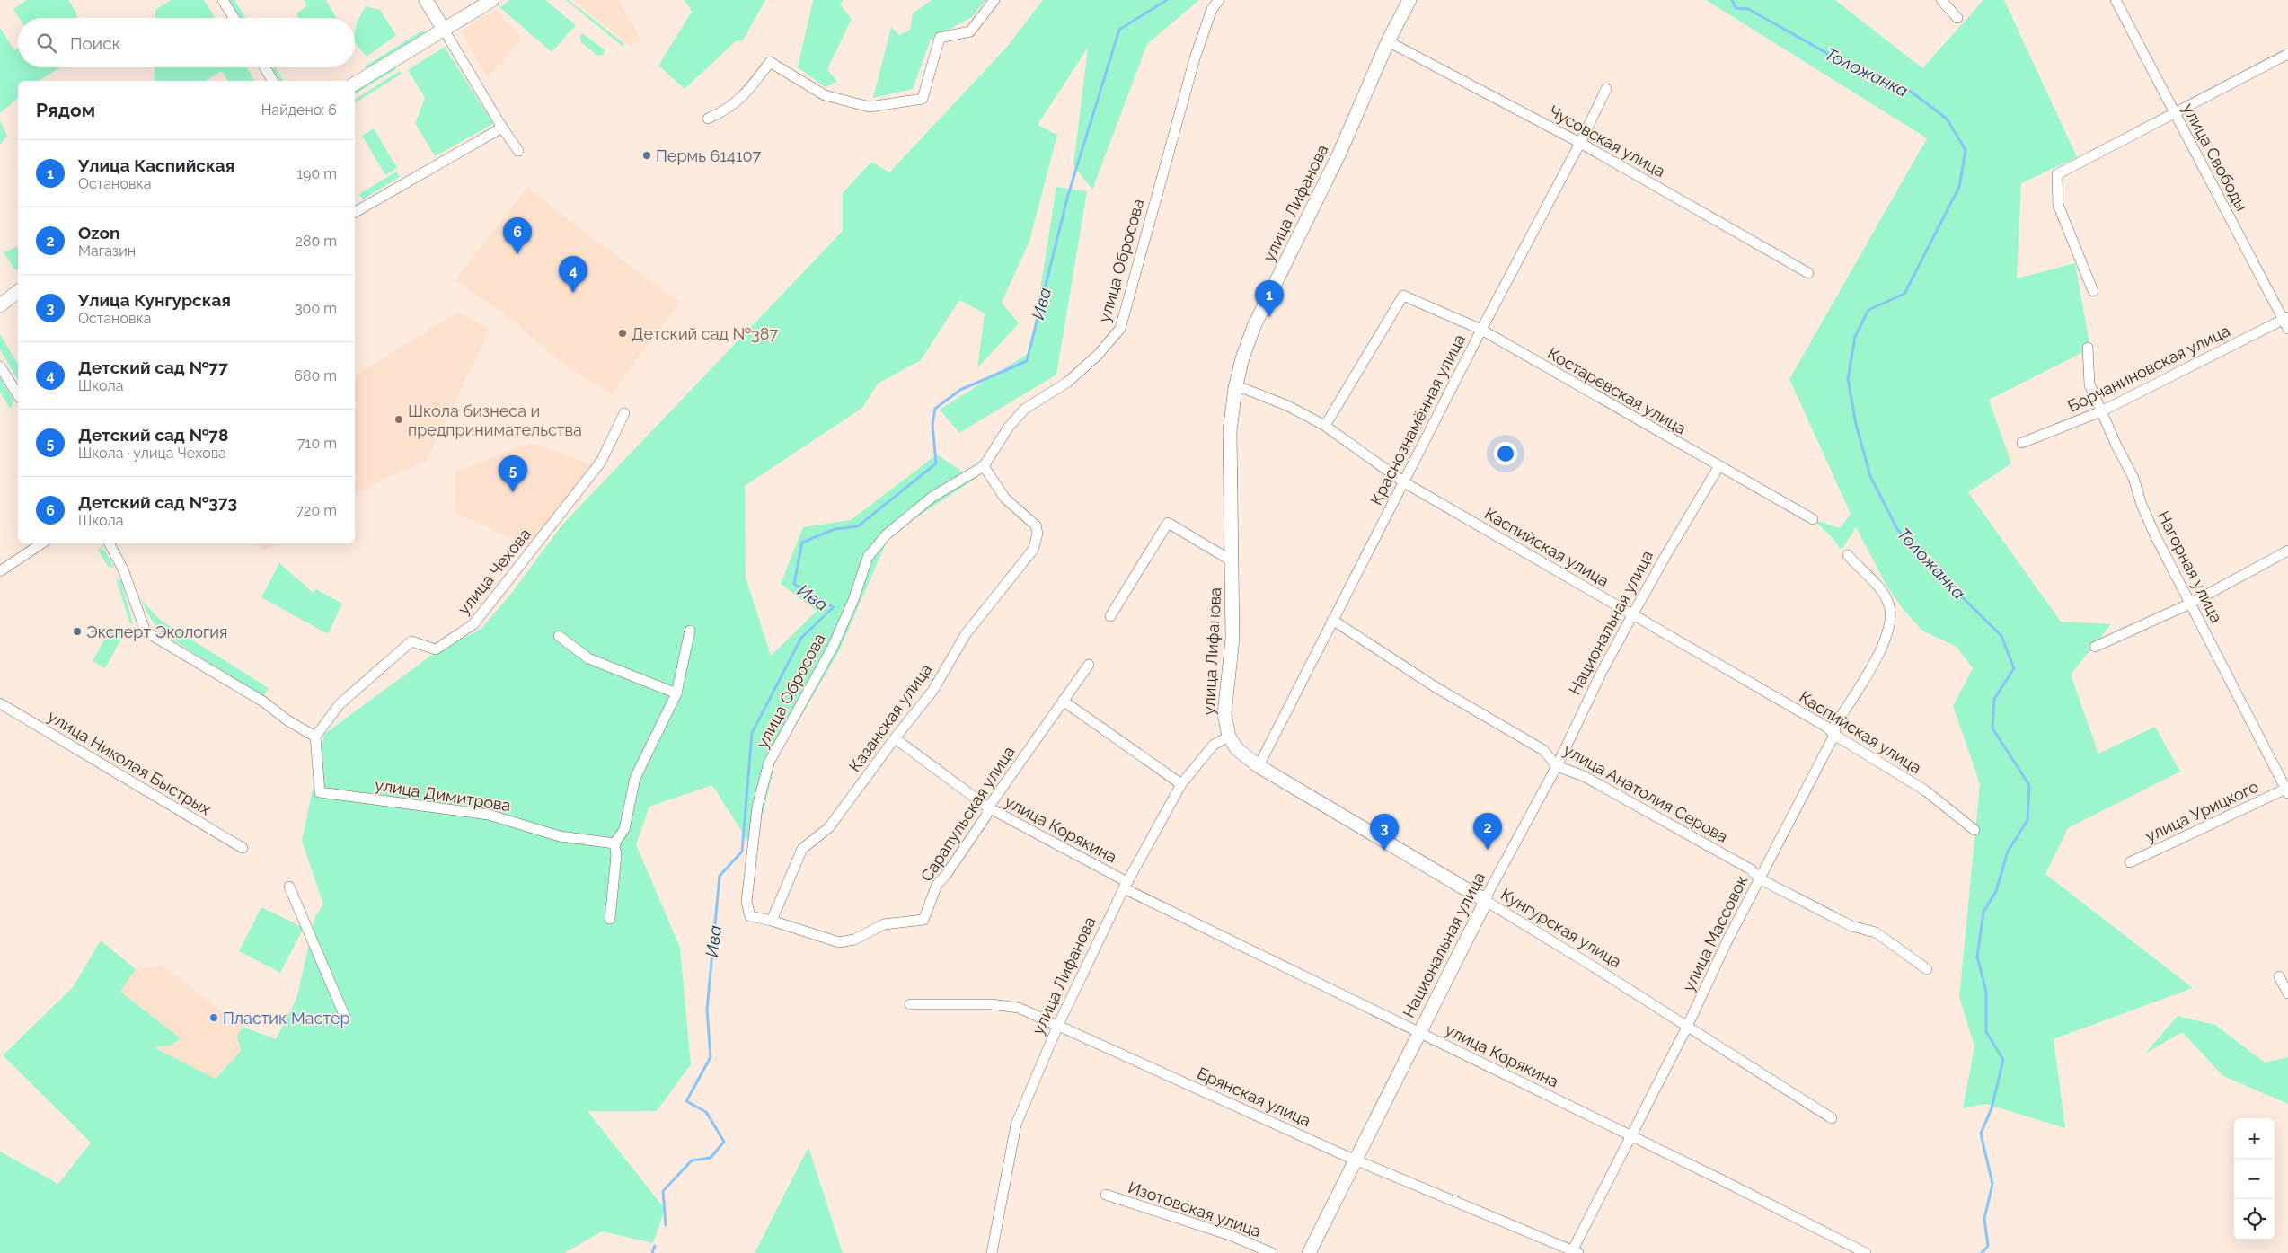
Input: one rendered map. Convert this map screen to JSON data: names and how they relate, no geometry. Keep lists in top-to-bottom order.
{
  "streets": {
    "street": [
      "Чусовская улица",
      "улица Свободы",
      "улица Лифанова",
      "улица Обросова",
      "Борчаниновская улица",
      "Костаревская улица",
      "Краснознамённая улица",
      "Каспийская улица",
      "Нагорная улица",
      "улица Чехова",
      "Национальная улица",
      "Казанская улица",
      "улица Николая Быстрых",
      "улица Анатолия Серова",
      "улица Димитрова",
      "улица Урицкого",
      "Сарапульская улица",
      "улица Корякина",
      "Кунгурская улица",
      "улица Массовок",
      "Брянская улица",
      "Изотовская улица"
    ]
  },
  "crossings": [
    ["Чусовская улица", "улица Лифанова"],
    ["Чусовская улица", "Краснознамённая улица"],
    ["улица Свободы", "Борчаниновская улица"],
    ["улица Лифанова", "Каспийская улица"],
    ["улица Лифанова", "улица Корякина"],
    ["улица Лифанова", "Кунгурская улица"],
    ["улица Лифанова", "Брянская улица"],
    ["улица Обросова", "Казанская улица"],
    ["улица Обросова", "Сарапульская улица"],
    ["Борчаниновская улица", "Нагорная улица"],
    ["Костаревская улица", "Краснознамённая улица"],
    ["Костаревская улица", "Каспийская улица"],
    ["Костаревская улица", "Национальная улица"],
    ["Краснознамённая улица", "Каспийская улица"],
    ["Краснознамённая улица", "улица Анатолия Серова"],
    ["Краснознамённая улица", "Кунгурская улица"],
    ["Каспийская улица", "Национальная улица"],
    ["Каспийская улица", "улица Массовок"],
    ["Нагорная улица", "улица Урицкого"],
    ["улица Чехова", "улица Димитрова"],
    ["Национальная улица", "улица Анатолия Серова"],
    ["Национальная улица", "улица Корякина"],
    ["Национальная улица", "Кунгурская улица"],
    ["Национальная улица", "Брянская улица"],
    ["Казанская улица", "Сарапульская улица"],
    ["Казанская улица", "улица Корякина"],
    ["улица Анатолия Серова", "улица Массовок"],
    ["Сарапульская улица", "улица Корякина"],
    ["улица Корякина", "улица Массовок"],
    ["Кунгурская улица", "улица Массовок"],
    ["улица Массовок", "Брянская улица"]
  ],
  "water": ["Толожанка", "Ива"],
  "places": [
    "Пермь 614107",
    "Детский сад №387",
    "Школа бизнеса и предпринимательства",
    "Эксперт Экология",
    "Пластик Мастер"
  ],
  "page": {
    "search": "Поиск",
    "heading": ["Рядом", "Найдено: 6"],
    "list": [
      {
        "mark": "1",
        "name": "Улица Каспийская",
        "note": "Остановка",
        "value": "190 m"
      },
      {
        "mark": "2",
        "name": "Ozon",
        "note": "Магазин",
        "value": "280 m"
      },
      {
        "mark": "3",
        "name": "Улица Кунгурская",
        "note": "Остановка",
        "value": "300 m"
      },
      {
        "mark": "4",
        "name": "Детский сад №77",
        "note": "Школа",
        "value": "680 m"
      },
      {
        "mark": "5",
        "name": "Детский сад №78",
        "note": "Школа · улица Чехова",
        "value": "710 m"
      },
      {
        "mark": "6",
        "name": "Детский сад №373",
        "note": "Школа",
        "value": "720 m"
      }
    ],
    "pins": [
      "6",
      "4",
      "1",
      "5",
      "2",
      "3"
    ],
    "map_buttons": ["+", "−"]
  }
}
